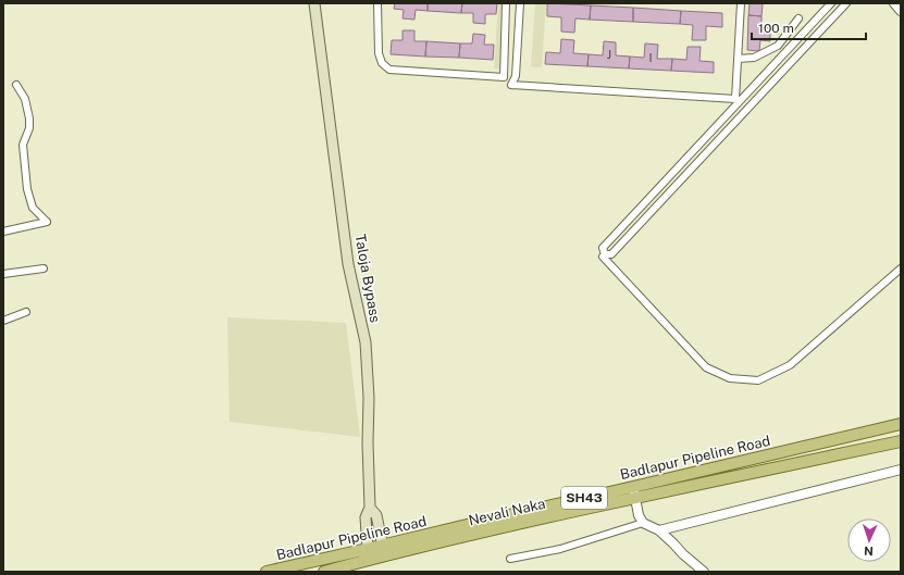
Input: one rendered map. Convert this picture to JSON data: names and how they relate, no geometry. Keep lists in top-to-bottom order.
{
  "streets": {
    "main road": [
      "Taloja Bypass",
      "Badlapur Pipeline Road",
      "SH43",
      "Nevali Naka"
    ]
  },
  "crossings": [
    ["Taloja Bypass", "Badlapur Pipeline Road"],
    ["Taloja Bypass", "Nevali Naka"],
    ["Badlapur Pipeline Road", "Nevali Naka"]
  ],
  "house_numbers": ["J", "I"],
  "scale_bar": "100 m",
  "north": "bottom"
}
